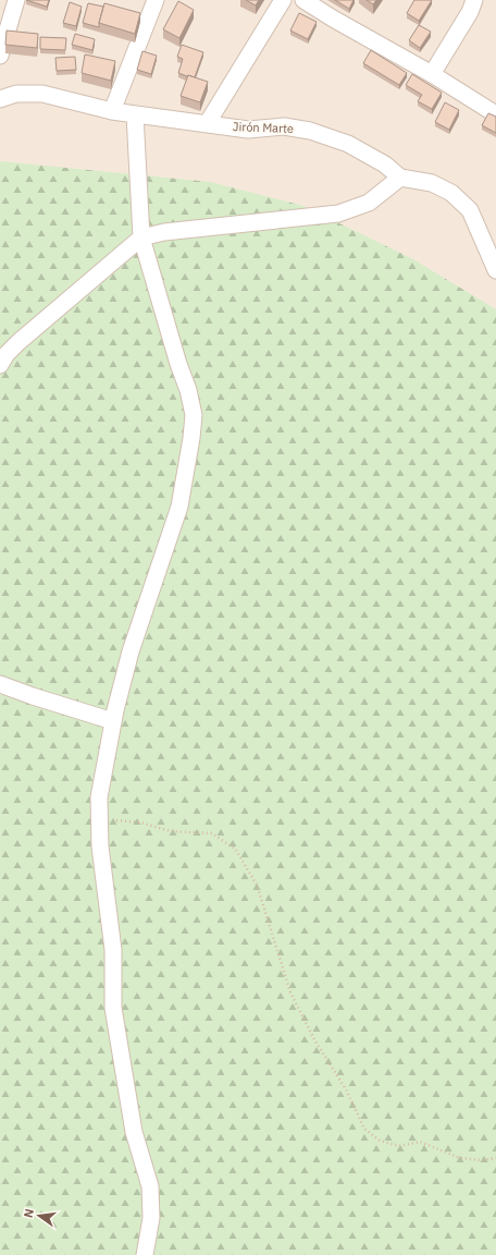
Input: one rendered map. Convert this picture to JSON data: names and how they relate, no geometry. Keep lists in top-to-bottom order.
{
  "streets": {
    "street": ["Jirón Marte"]
  },
  "north": "left"
}
